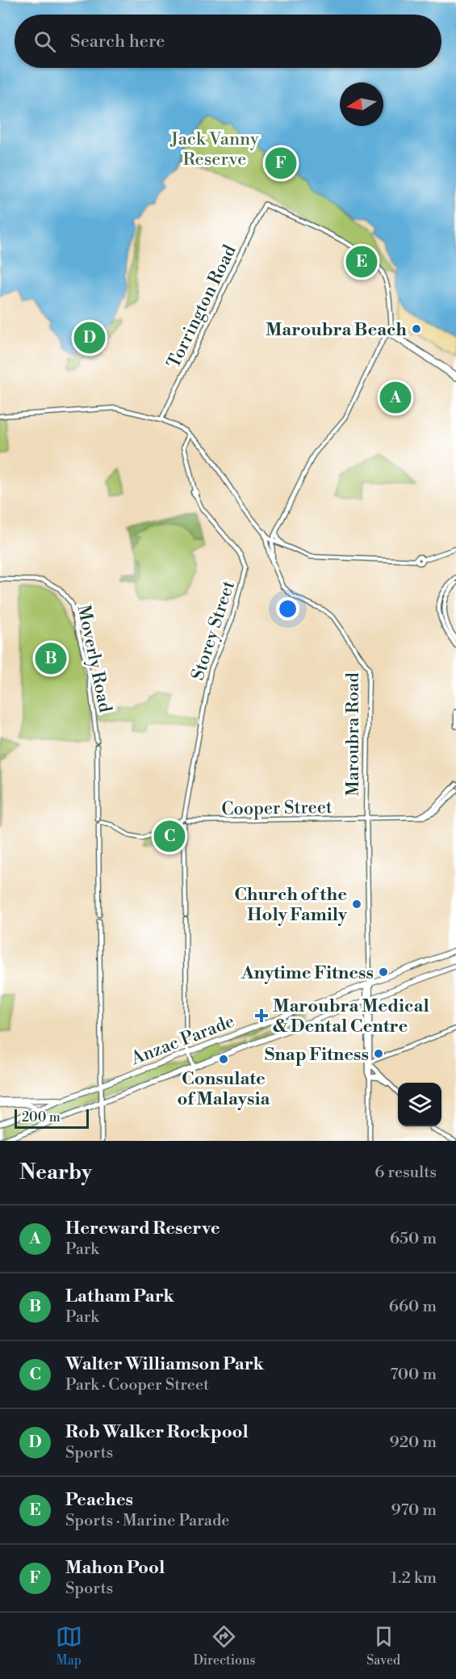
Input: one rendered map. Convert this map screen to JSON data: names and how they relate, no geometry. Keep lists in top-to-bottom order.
{
  "streets": {
    "main road": ["Maroubra Road", "Anzac Parade"],
    "street": [
      "Torrington Road",
      "Storey Street",
      "Moverly Road",
      "Cooper Street"
    ]
  },
  "crossings": [
    ["Storey Street", "Cooper Street"],
    ["Storey Street", "Anzac Parade"],
    ["Moverly Road", "Cooper Street"],
    ["Maroubra Road", "Cooper Street"],
    ["Maroubra Road", "Anzac Parade"]
  ],
  "parks": ["Jack Vanny Reserve"],
  "places": {
    "other": [
      "Maroubra Beach",
      "Church of the Holy Family",
      "Anytime Fitness",
      "Snap Fitness",
      "Consulate of Malaysia"
    ],
    "health": ["Maroubra Medical & Dental Centre"]
  },
  "scale_bar": "200 m",
  "north": "left",
  "page": {
    "search": "Search here",
    "pins": [
      "F",
      "E",
      "D",
      "A",
      "B",
      "C"
    ],
    "scale": "200 m",
    "heading": ["Nearby", "6 results"],
    "list": [
      {
        "mark": "A",
        "name": "Hereward Reserve",
        "note": "Park",
        "value": "650 m"
      },
      {
        "mark": "B",
        "name": "Latham Park",
        "note": "Park",
        "value": "660 m"
      },
      {
        "mark": "C",
        "name": "Walter Williamson Park",
        "note": "Park · Cooper Street",
        "value": "700 m"
      },
      {
        "mark": "D",
        "name": "Rob Walker Rockpool",
        "note": "Sports",
        "value": "920 m"
      },
      {
        "mark": "E",
        "name": "Peaches",
        "note": "Sports · Marine Parade",
        "value": "970 m"
      },
      {
        "mark": "F",
        "name": "Mahon Pool",
        "note": "Sports",
        "value": "1.2 km"
      }
    ],
    "nav": ["Map", "Directions", "Saved"]
  }
}
